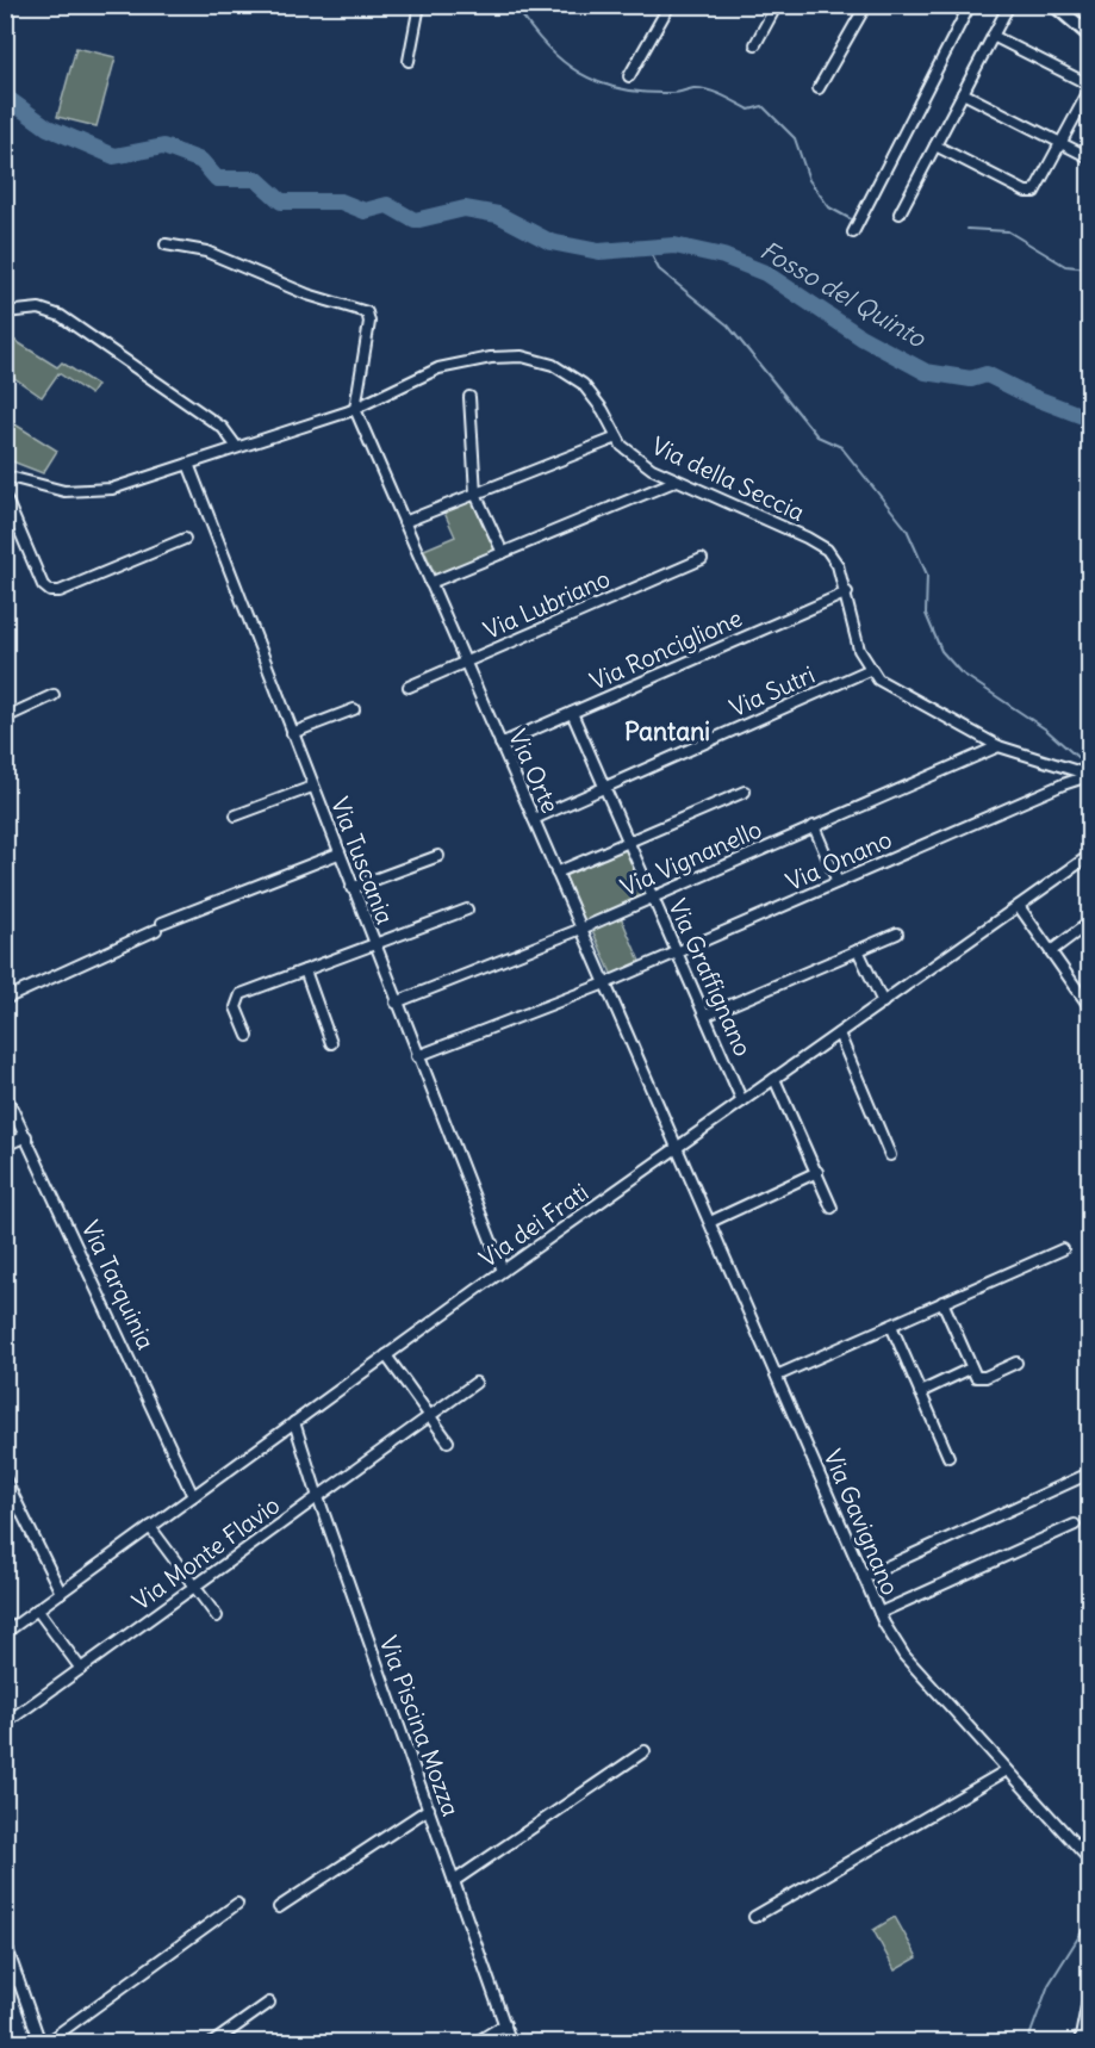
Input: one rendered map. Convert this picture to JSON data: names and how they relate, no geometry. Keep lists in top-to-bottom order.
{
  "streets": {
    "street": [
      "Via della Seccia",
      "Via Lubriano",
      "Via Ronciglione",
      "Via Sutri",
      "Via Orte",
      "Via Vignanello",
      "Via Tuscania",
      "Via Onano",
      "Via Graffignano",
      "Via dei Frati",
      "Via Tarquinia",
      "Via Gavignano",
      "Via Monte Flavio",
      "Via Piscina Mozza"
    ]
  },
  "crossings": [
    ["Via della Seccia", "Via Ronciglione"],
    ["Via della Seccia", "Via Sutri"],
    ["Via della Seccia", "Via Orte"],
    ["Via della Seccia", "Via Vignanello"],
    ["Via della Seccia", "Via Tuscania"],
    ["Via della Seccia", "Via Onano"],
    ["Via Lubriano", "Via Orte"],
    ["Via Ronciglione", "Via Orte"],
    ["Via Ronciglione", "Via Graffignano"],
    ["Via Sutri", "Via Orte"],
    ["Via Sutri", "Via Graffignano"],
    ["Via Orte", "Via Vignanello"],
    ["Via Orte", "Via Onano"],
    ["Via Orte", "Via dei Frati"],
    ["Via Orte", "Via Gavignano"],
    ["Via Vignanello", "Via Tuscania"],
    ["Via Vignanello", "Via Graffignano"],
    ["Via Tuscania", "Via Onano"],
    ["Via Tuscania", "Via dei Frati"],
    ["Via Onano", "Via Graffignano"],
    ["Via Graffignano", "Via dei Frati"],
    ["Via dei Frati", "Via Tarquinia"],
    ["Via dei Frati", "Via Gavignano"],
    ["Via dei Frati", "Via Piscina Mozza"],
    ["Via Monte Flavio", "Via Piscina Mozza"]
  ],
  "districts": ["Pantani"],
  "water": ["Fosso del Quinto"]
}
